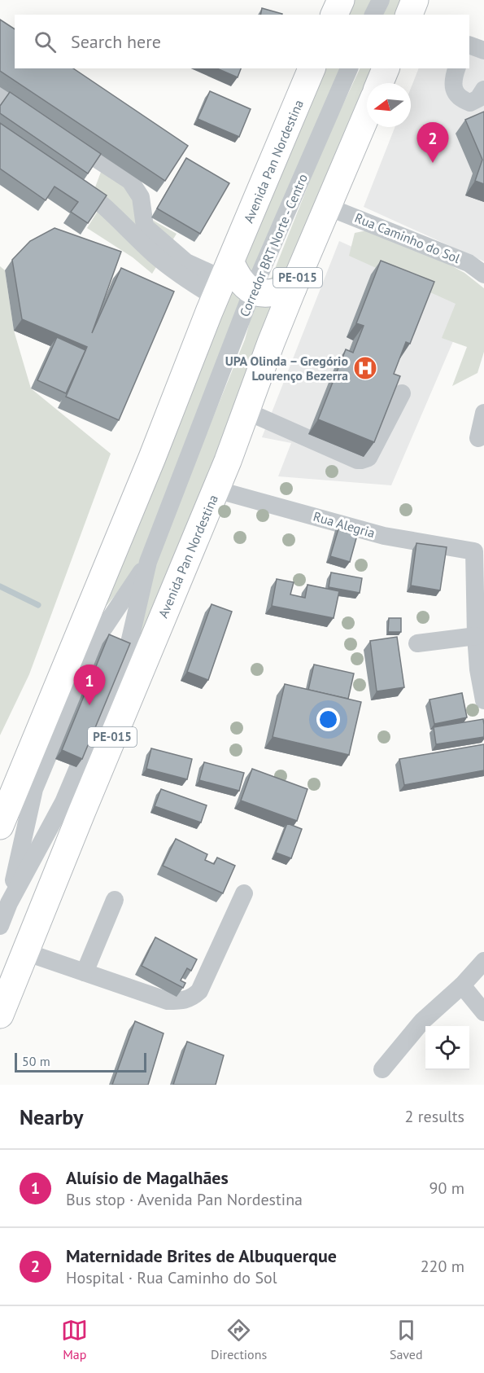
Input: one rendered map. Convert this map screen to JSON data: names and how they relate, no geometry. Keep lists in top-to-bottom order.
{
  "streets": {
    "highway": ["Avenida Pan Nordestina", "PE-015"],
    "street": ["Rua Caminho do Sol", "Corredor BRT Norte - Centro", "Rua Alegria"]
  },
  "crossings": [
    ["Avenida Pan Nordestina", "Rua Caminho do Sol"],
    ["Avenida Pan Nordestina", "Rua Alegria"]
  ],
  "places": {
    "hospital": ["UPA Olinda – Gregório Lourenço Bezerra"]
  },
  "scale_bar": "50 m",
  "north": "left",
  "page": {
    "search": "Search here",
    "pins": ["2", "1"],
    "scale": "50 m",
    "heading": ["Nearby", "2 results"],
    "list": [
      {
        "mark": "1",
        "name": "Aluísio de Magalhães",
        "note": "Bus stop · Avenida Pan Nordestina",
        "value": "90 m"
      },
      {
        "mark": "2",
        "name": "Maternidade Brites de Albuquerque",
        "note": "Hospital · Rua Caminho do Sol",
        "value": "220 m"
      }
    ],
    "nav": ["Map", "Directions", "Saved"]
  }
}
